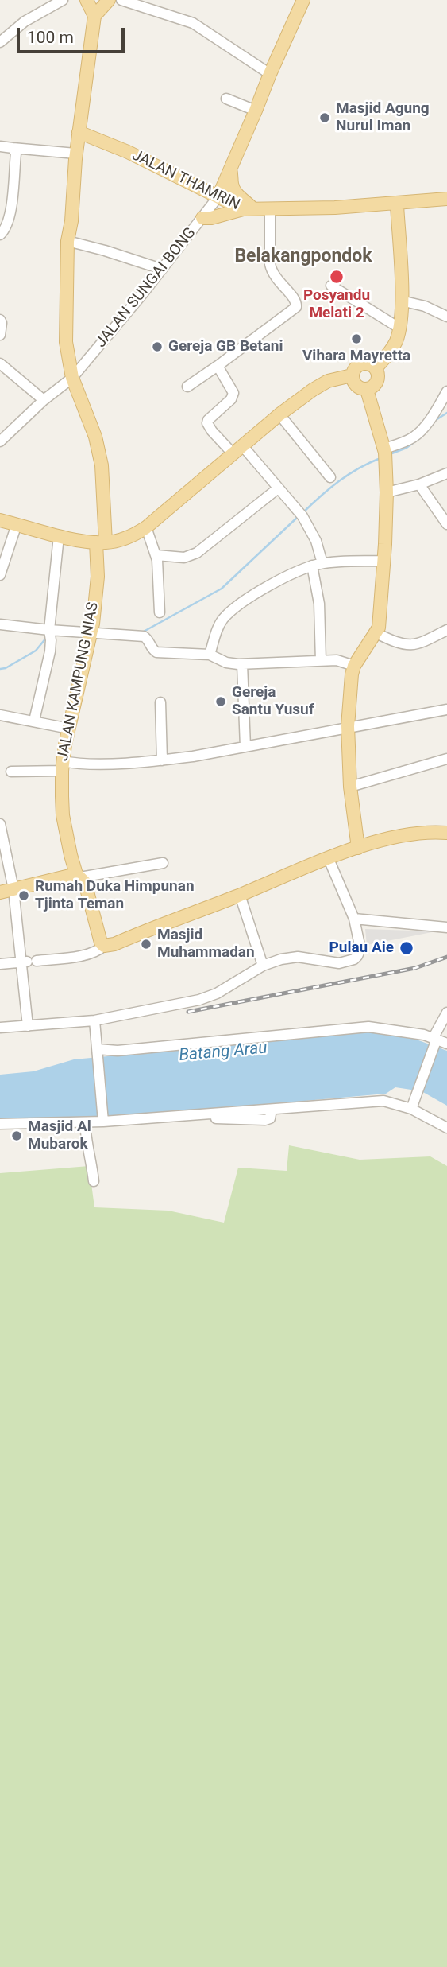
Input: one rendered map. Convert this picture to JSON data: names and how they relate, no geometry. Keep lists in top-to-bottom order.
{
  "streets": {
    "main road": ["JALAN THAMRIN", "JALAN KAMPUNG NIAS"],
    "street": ["JALAN SUNGAI BONG"]
  },
  "crossings": [
    ["JALAN THAMRIN", "JALAN SUNGAI BONG"],
    ["JALAN THAMRIN", "JALAN KAMPUNG NIAS"],
    ["JALAN SUNGAI BONG", "JALAN KAMPUNG NIAS"]
  ],
  "districts": ["Belakangpondok"],
  "water": ["Batang Arau"],
  "places": [
    "Masjid Agung Nurul Iman",
    "Posyandu Melati 2",
    "Vihara Mayretta",
    "Gereja GB Betani",
    "Gereja Santu Yusuf",
    "Rumah Duka Himpunan Tjinta Teman",
    "Masjid Muhammadan",
    "Pulau Aie",
    "Masjid Al Mubarok"
  ],
  "scale_bar": "100 m"
}
